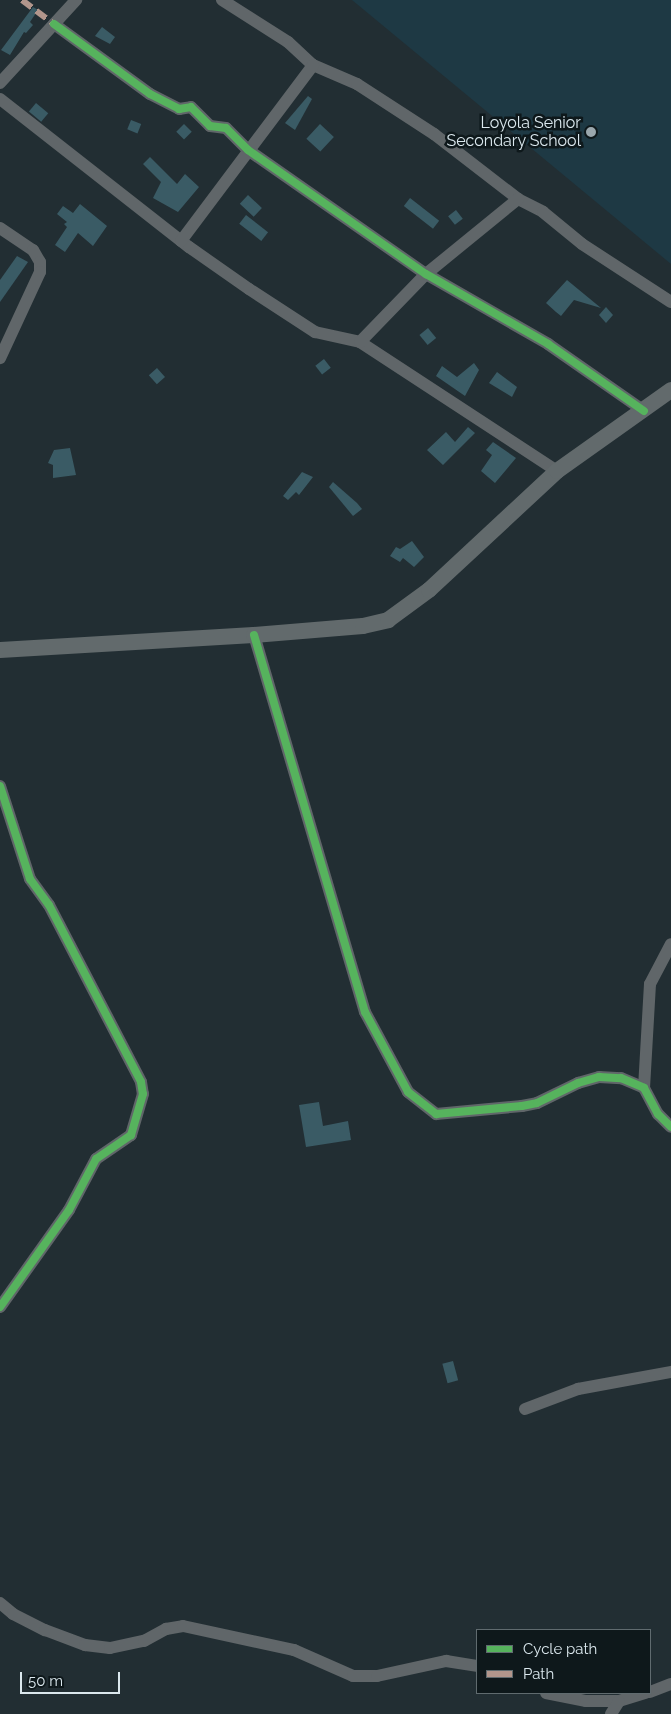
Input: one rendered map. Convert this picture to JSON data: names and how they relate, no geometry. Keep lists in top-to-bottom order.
{
  "places": ["Loyola Senior Secondary School"],
  "legend": ["Cycle path", "Path"],
  "scale_bar": "50 m"
}
